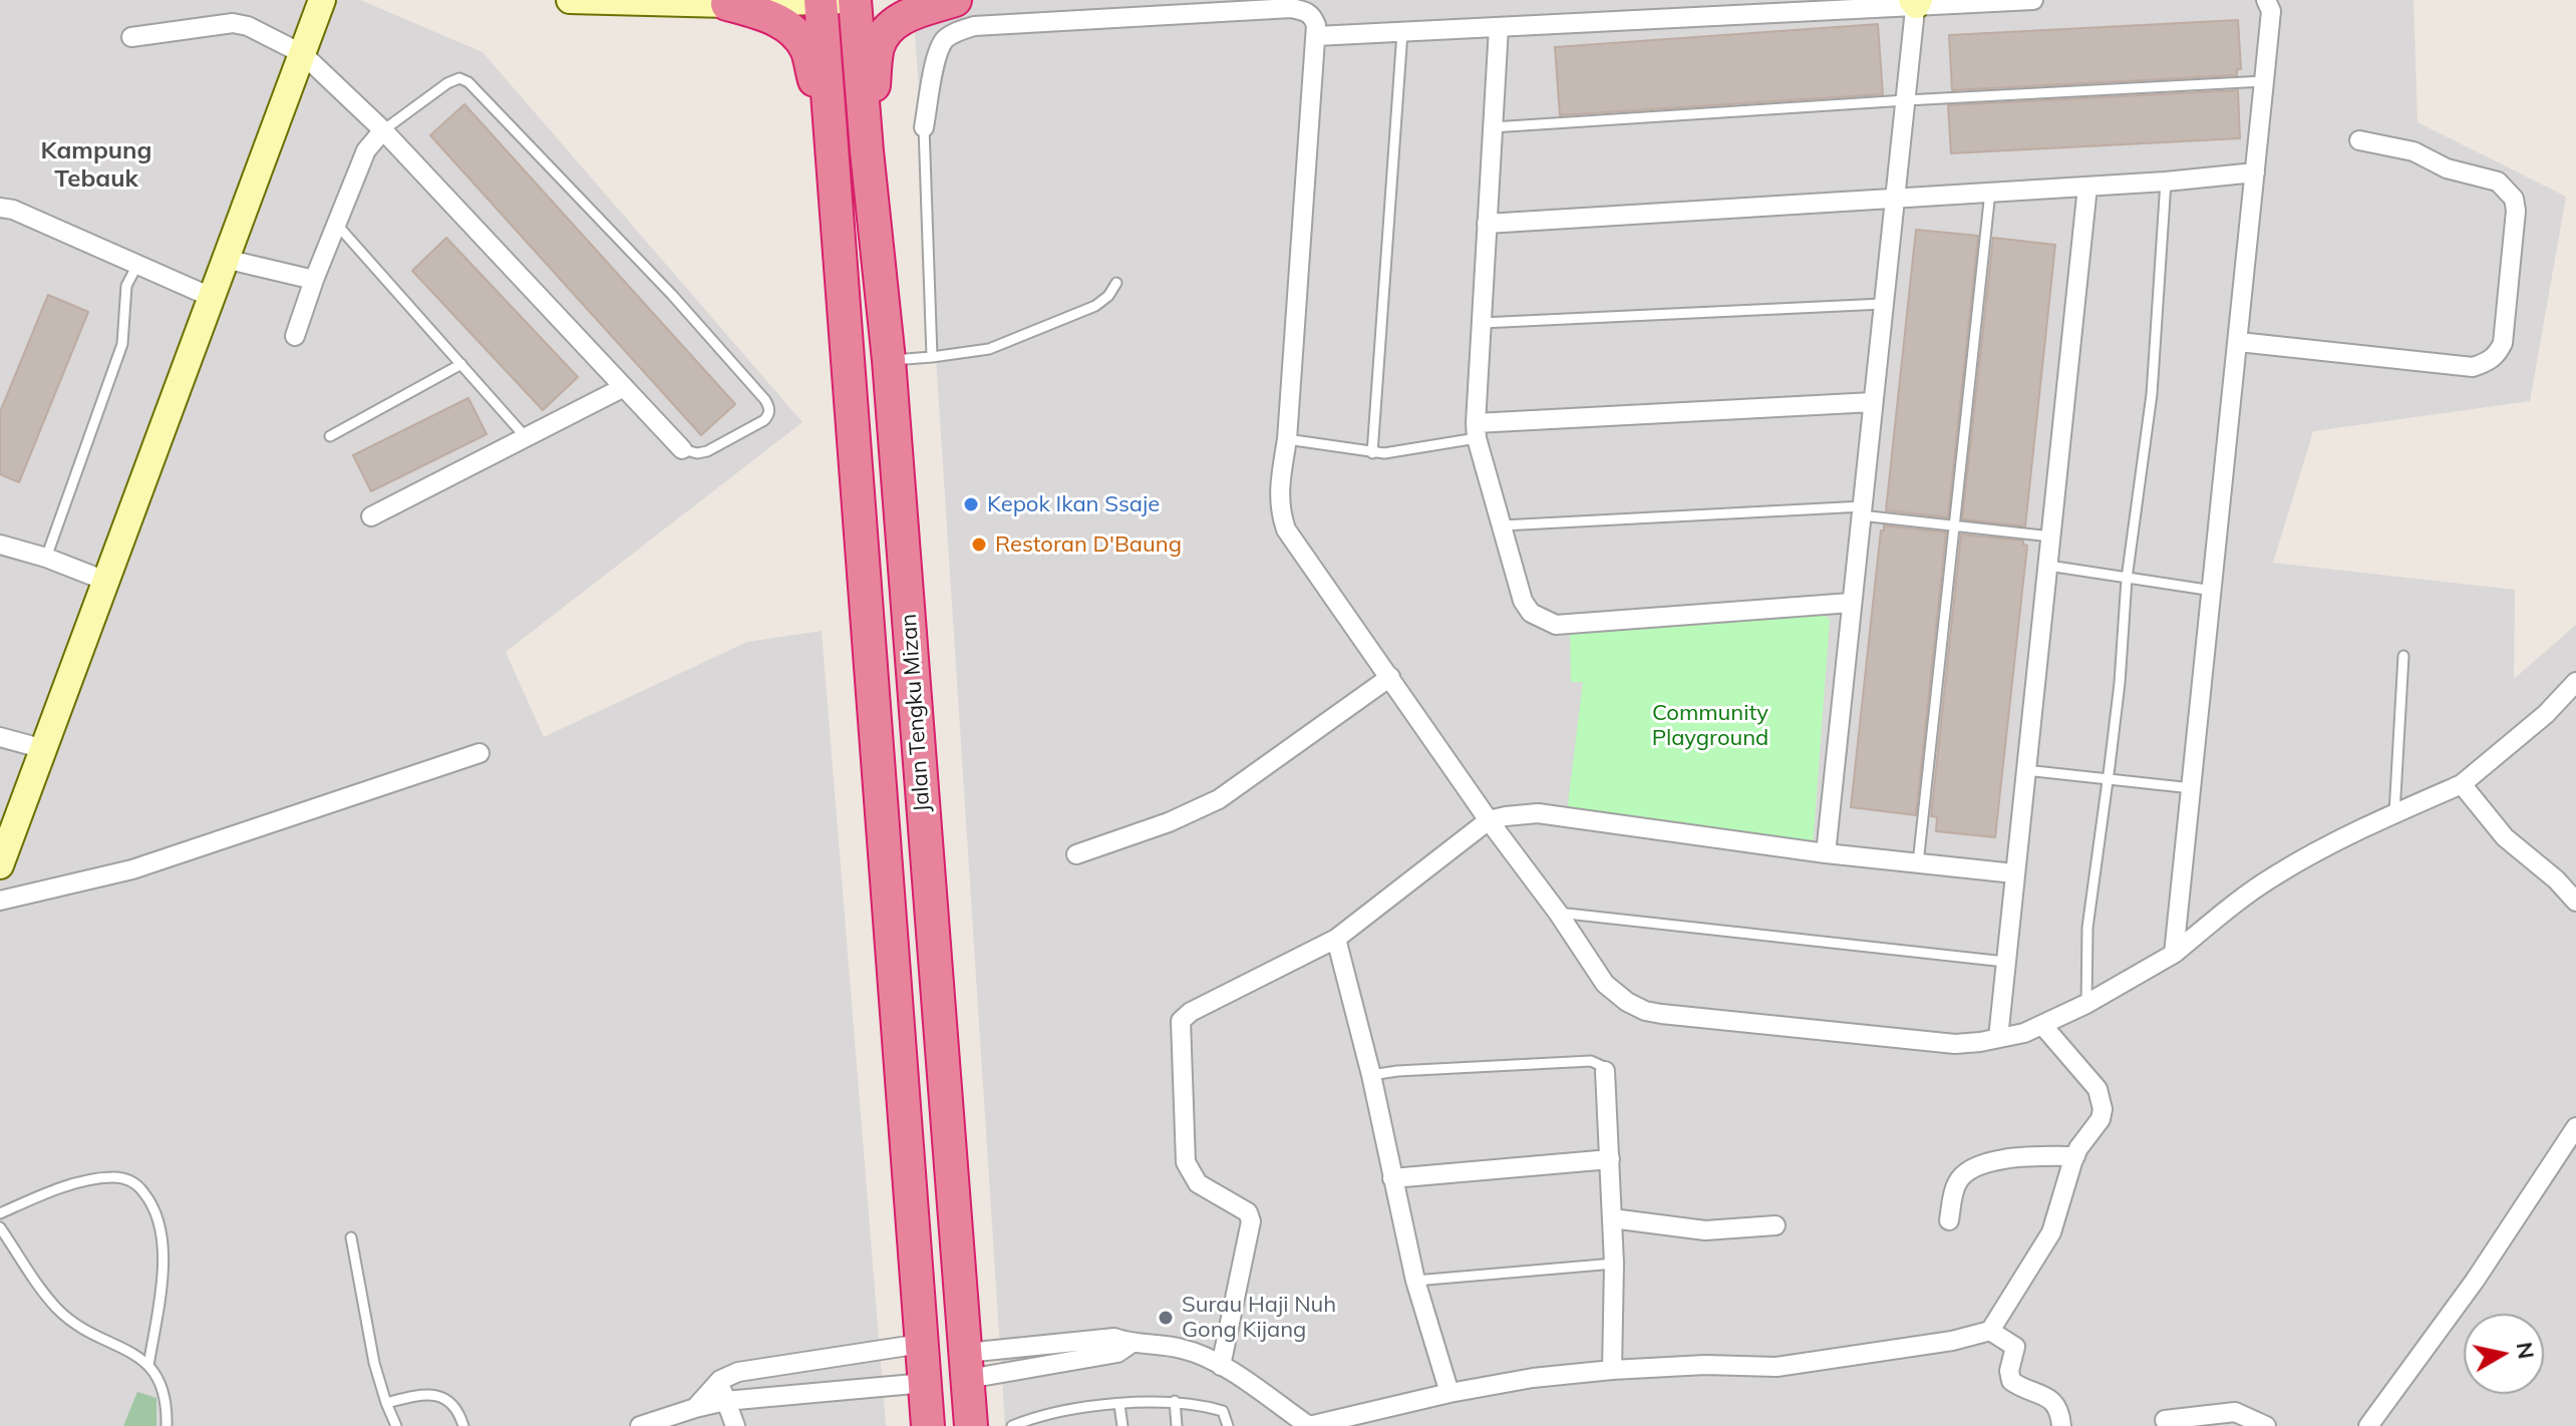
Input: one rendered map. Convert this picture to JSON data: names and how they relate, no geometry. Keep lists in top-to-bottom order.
{
  "streets": {
    "highway": ["Jalan Tengku Mizan"]
  },
  "districts": ["Kampung Tebauk"],
  "parks": ["Community Playground"],
  "places": ["Kepok Ikan Ssaje", "Restoran D'Baung", "Surau Haji Nuh Gong Kijang"],
  "north": "right"
}
